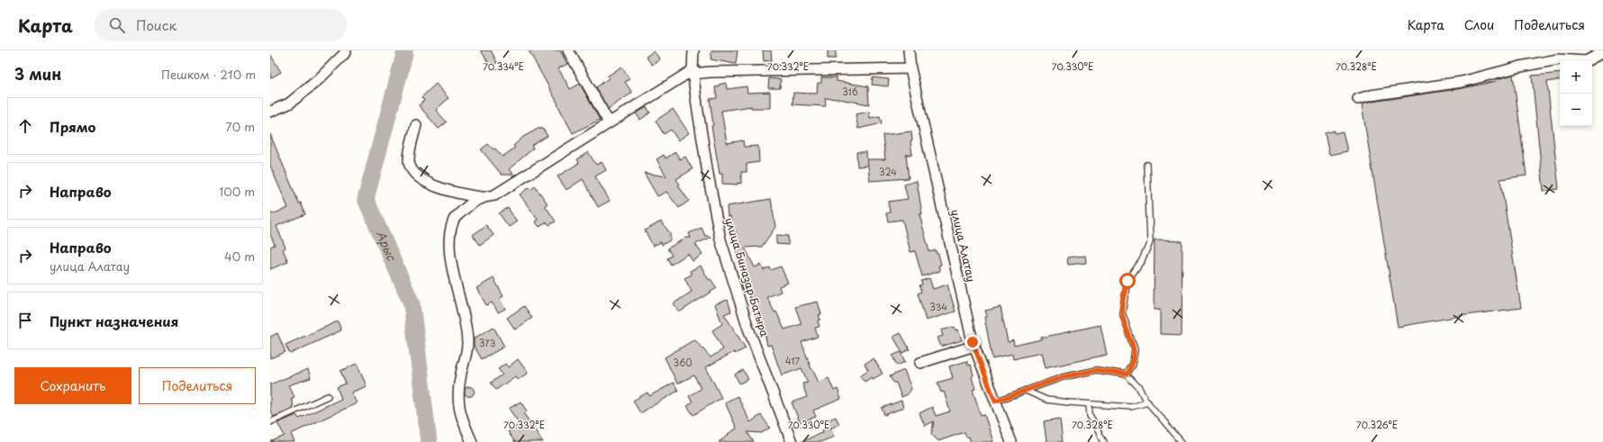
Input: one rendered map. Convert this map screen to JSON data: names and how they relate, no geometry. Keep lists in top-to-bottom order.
{
  "streets": {
    "street": ["улица Алатау", "улица Биназар Батыра"]
  },
  "water": ["Арыс"],
  "house_numbers": [
    "316",
    "324",
    "334",
    "373",
    "417",
    "360"
  ],
  "page": {
    "header": "Карта",
    "search": "Поиск",
    "nav": ["Карта", "Слои", "Поделиться"],
    "heading": ["3 мин", "Пешком · 210 m"],
    "map_buttons": ["+", "−"],
    "list": [
      ["Прямо", "70 m"],
      ["Направо", "100 m"],
      ["Направо", "улица Алатау", "40 m"],
      "Пункт назначения"
    ],
    "buttons": ["Сохранить", "Поделиться"]
  },
  "coordinates": [
    "70.334°E",
    "70.332°E",
    "70.330°E",
    "70.328°E",
    "70.326°E"
  ]
}
